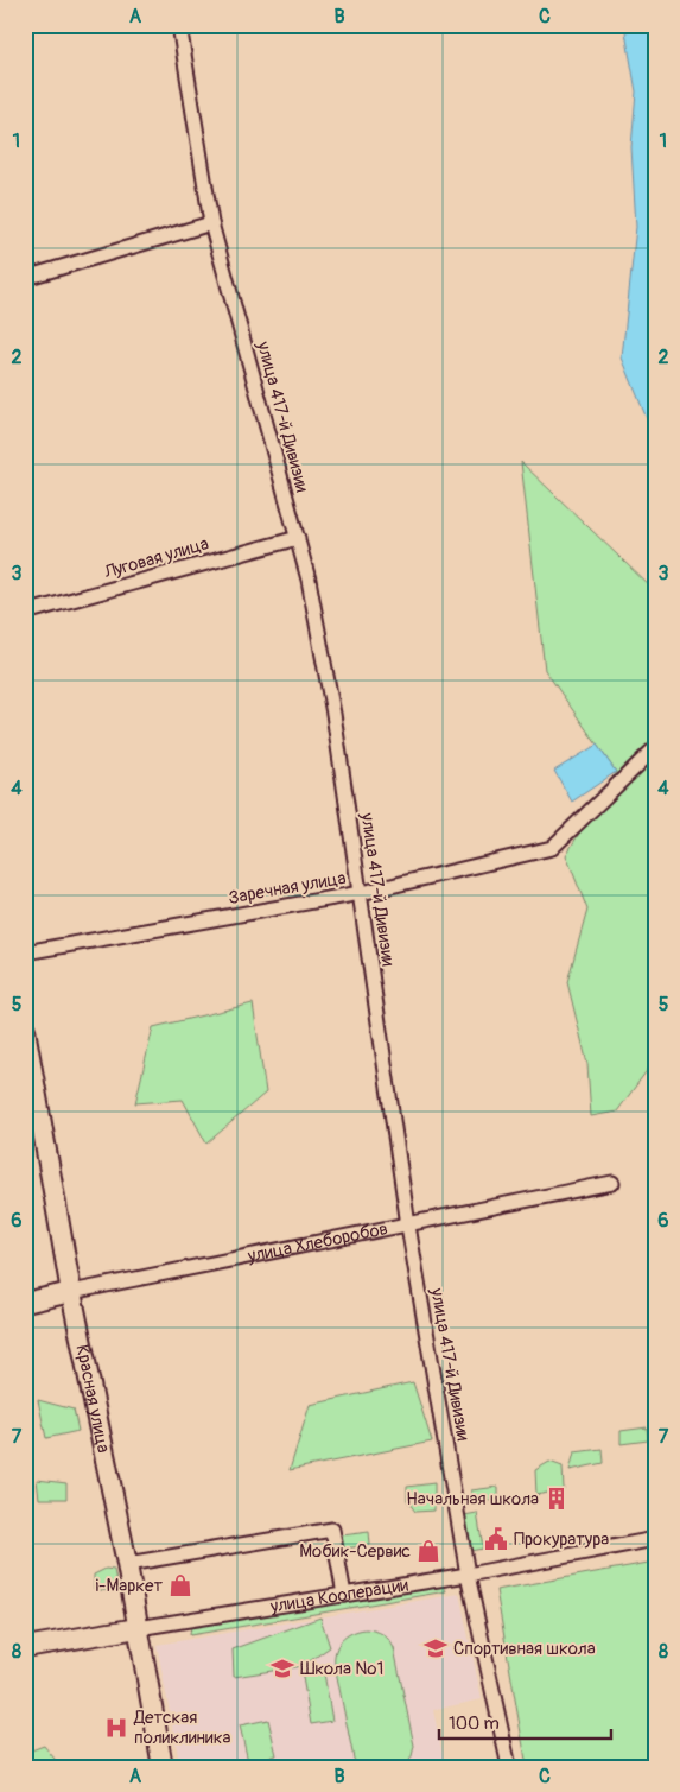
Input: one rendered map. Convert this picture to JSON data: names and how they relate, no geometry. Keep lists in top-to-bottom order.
{
  "streets": {
    "street": [
      "улица 417-й Дивизии",
      "Луговая улица",
      "Заречная улица",
      "улица Хлеборобов",
      "Красная улица",
      "улица Кооперации"
    ]
  },
  "crossings": [
    ["улица 417-й Дивизии", "Луговая улица"],
    ["улица 417-й Дивизии", "Заречная улица"],
    ["улица 417-й Дивизии", "улица Хлеборобов"],
    ["улица 417-й Дивизии", "улица Кооперации"],
    ["улица Хлеборобов", "Красная улица"],
    ["Красная улица", "улица Кооперации"]
  ],
  "places": {
    "building": ["Начальная школа"],
    "public building": ["Прокуратура"],
    "shop": ["Мобик-Сервис", "i-Маркет"],
    "school or university": ["Спортивная школа", "Школа №1"],
    "hospital": ["Детская поликлиника"]
  },
  "scale_bar": "100 m",
  "grid": {
    "columns": ["A", "B", "C"],
    "rows": [
      "1",
      "2",
      "3",
      "4",
      "5",
      "6",
      "7",
      "8"
    ]
  }
}
